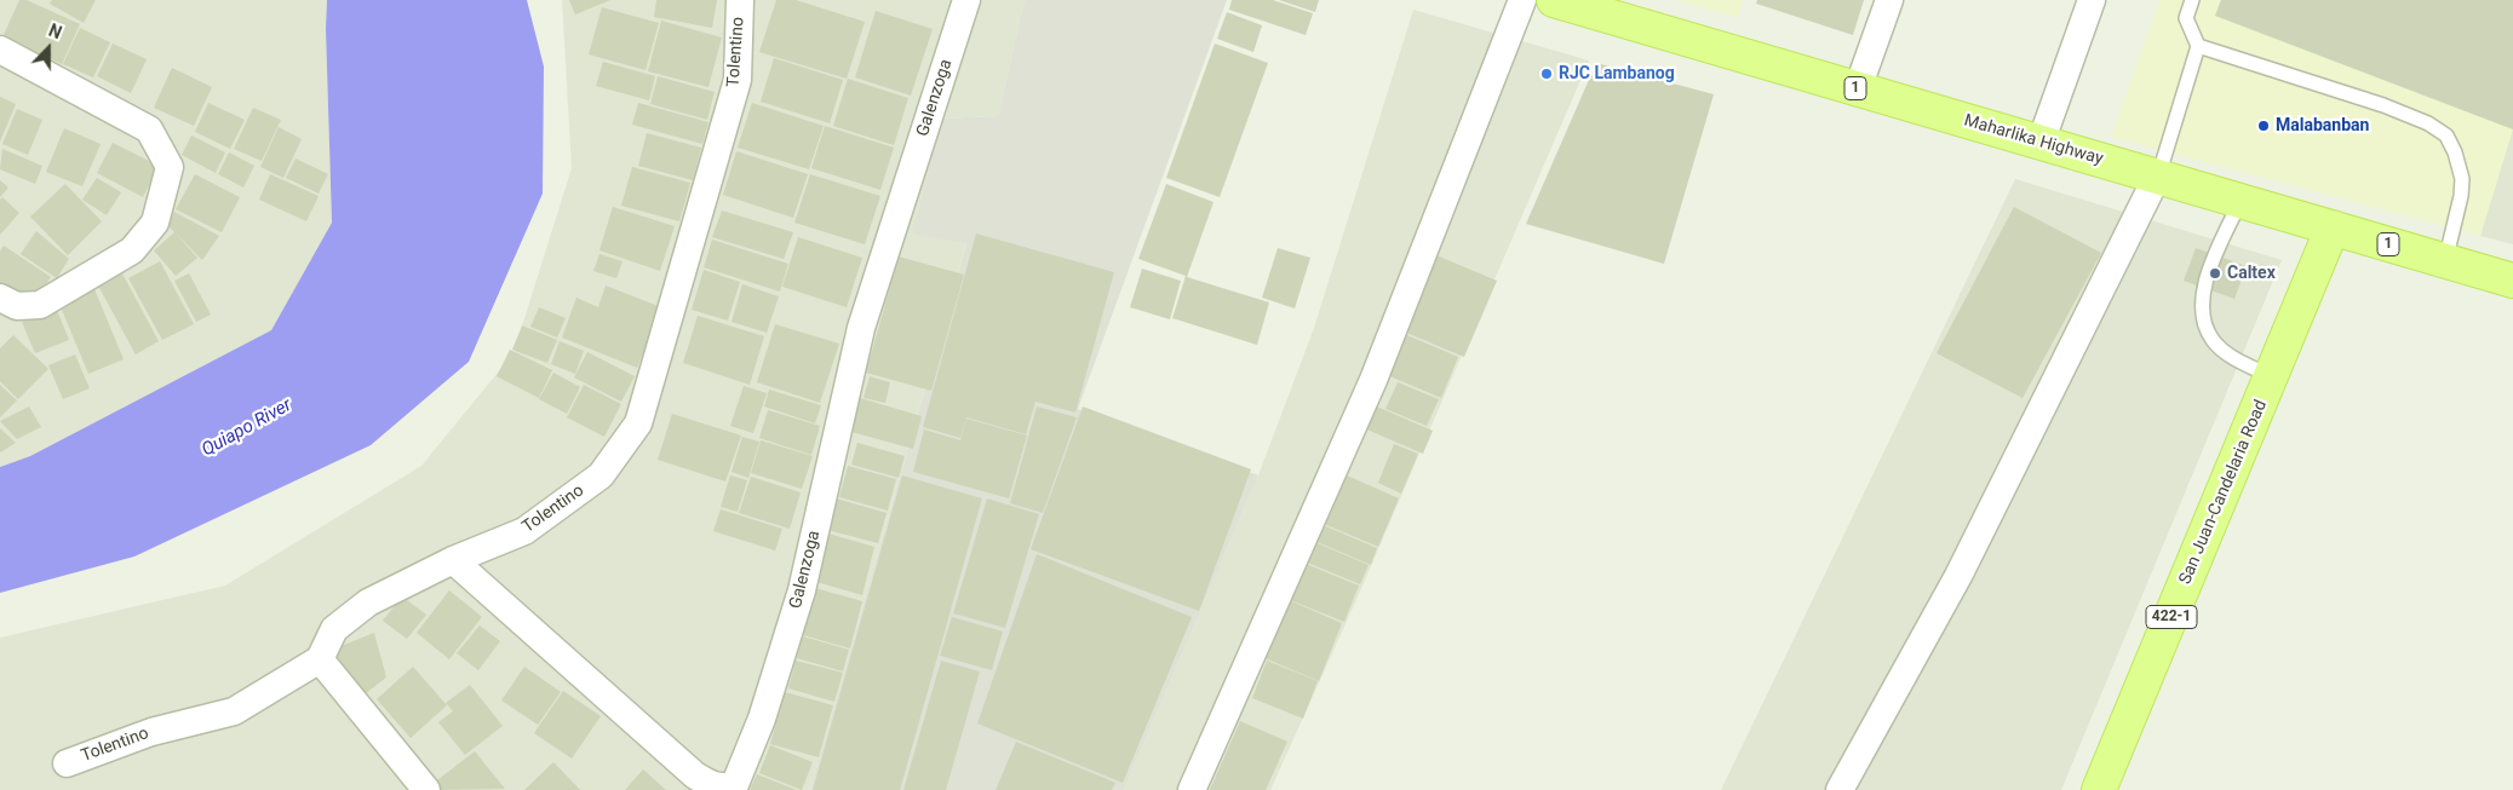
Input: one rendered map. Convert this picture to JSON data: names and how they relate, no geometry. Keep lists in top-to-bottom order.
{
  "streets": {
    "main road": [
      "1",
      "Maharlika Highway",
      "San Juan-Candelaria Road",
      "422-1"
    ],
    "street": ["Tolentino", "Galenzoga"]
  },
  "crossings": [
    ["Tolentino", "Galenzoga"],
    ["Maharlika Highway", "San Juan-Candelaria Road"]
  ],
  "water": ["Quiapo River"],
  "places": ["RJC Lambanog", "Malabanban", "Caltex"],
  "north": "top"
}
